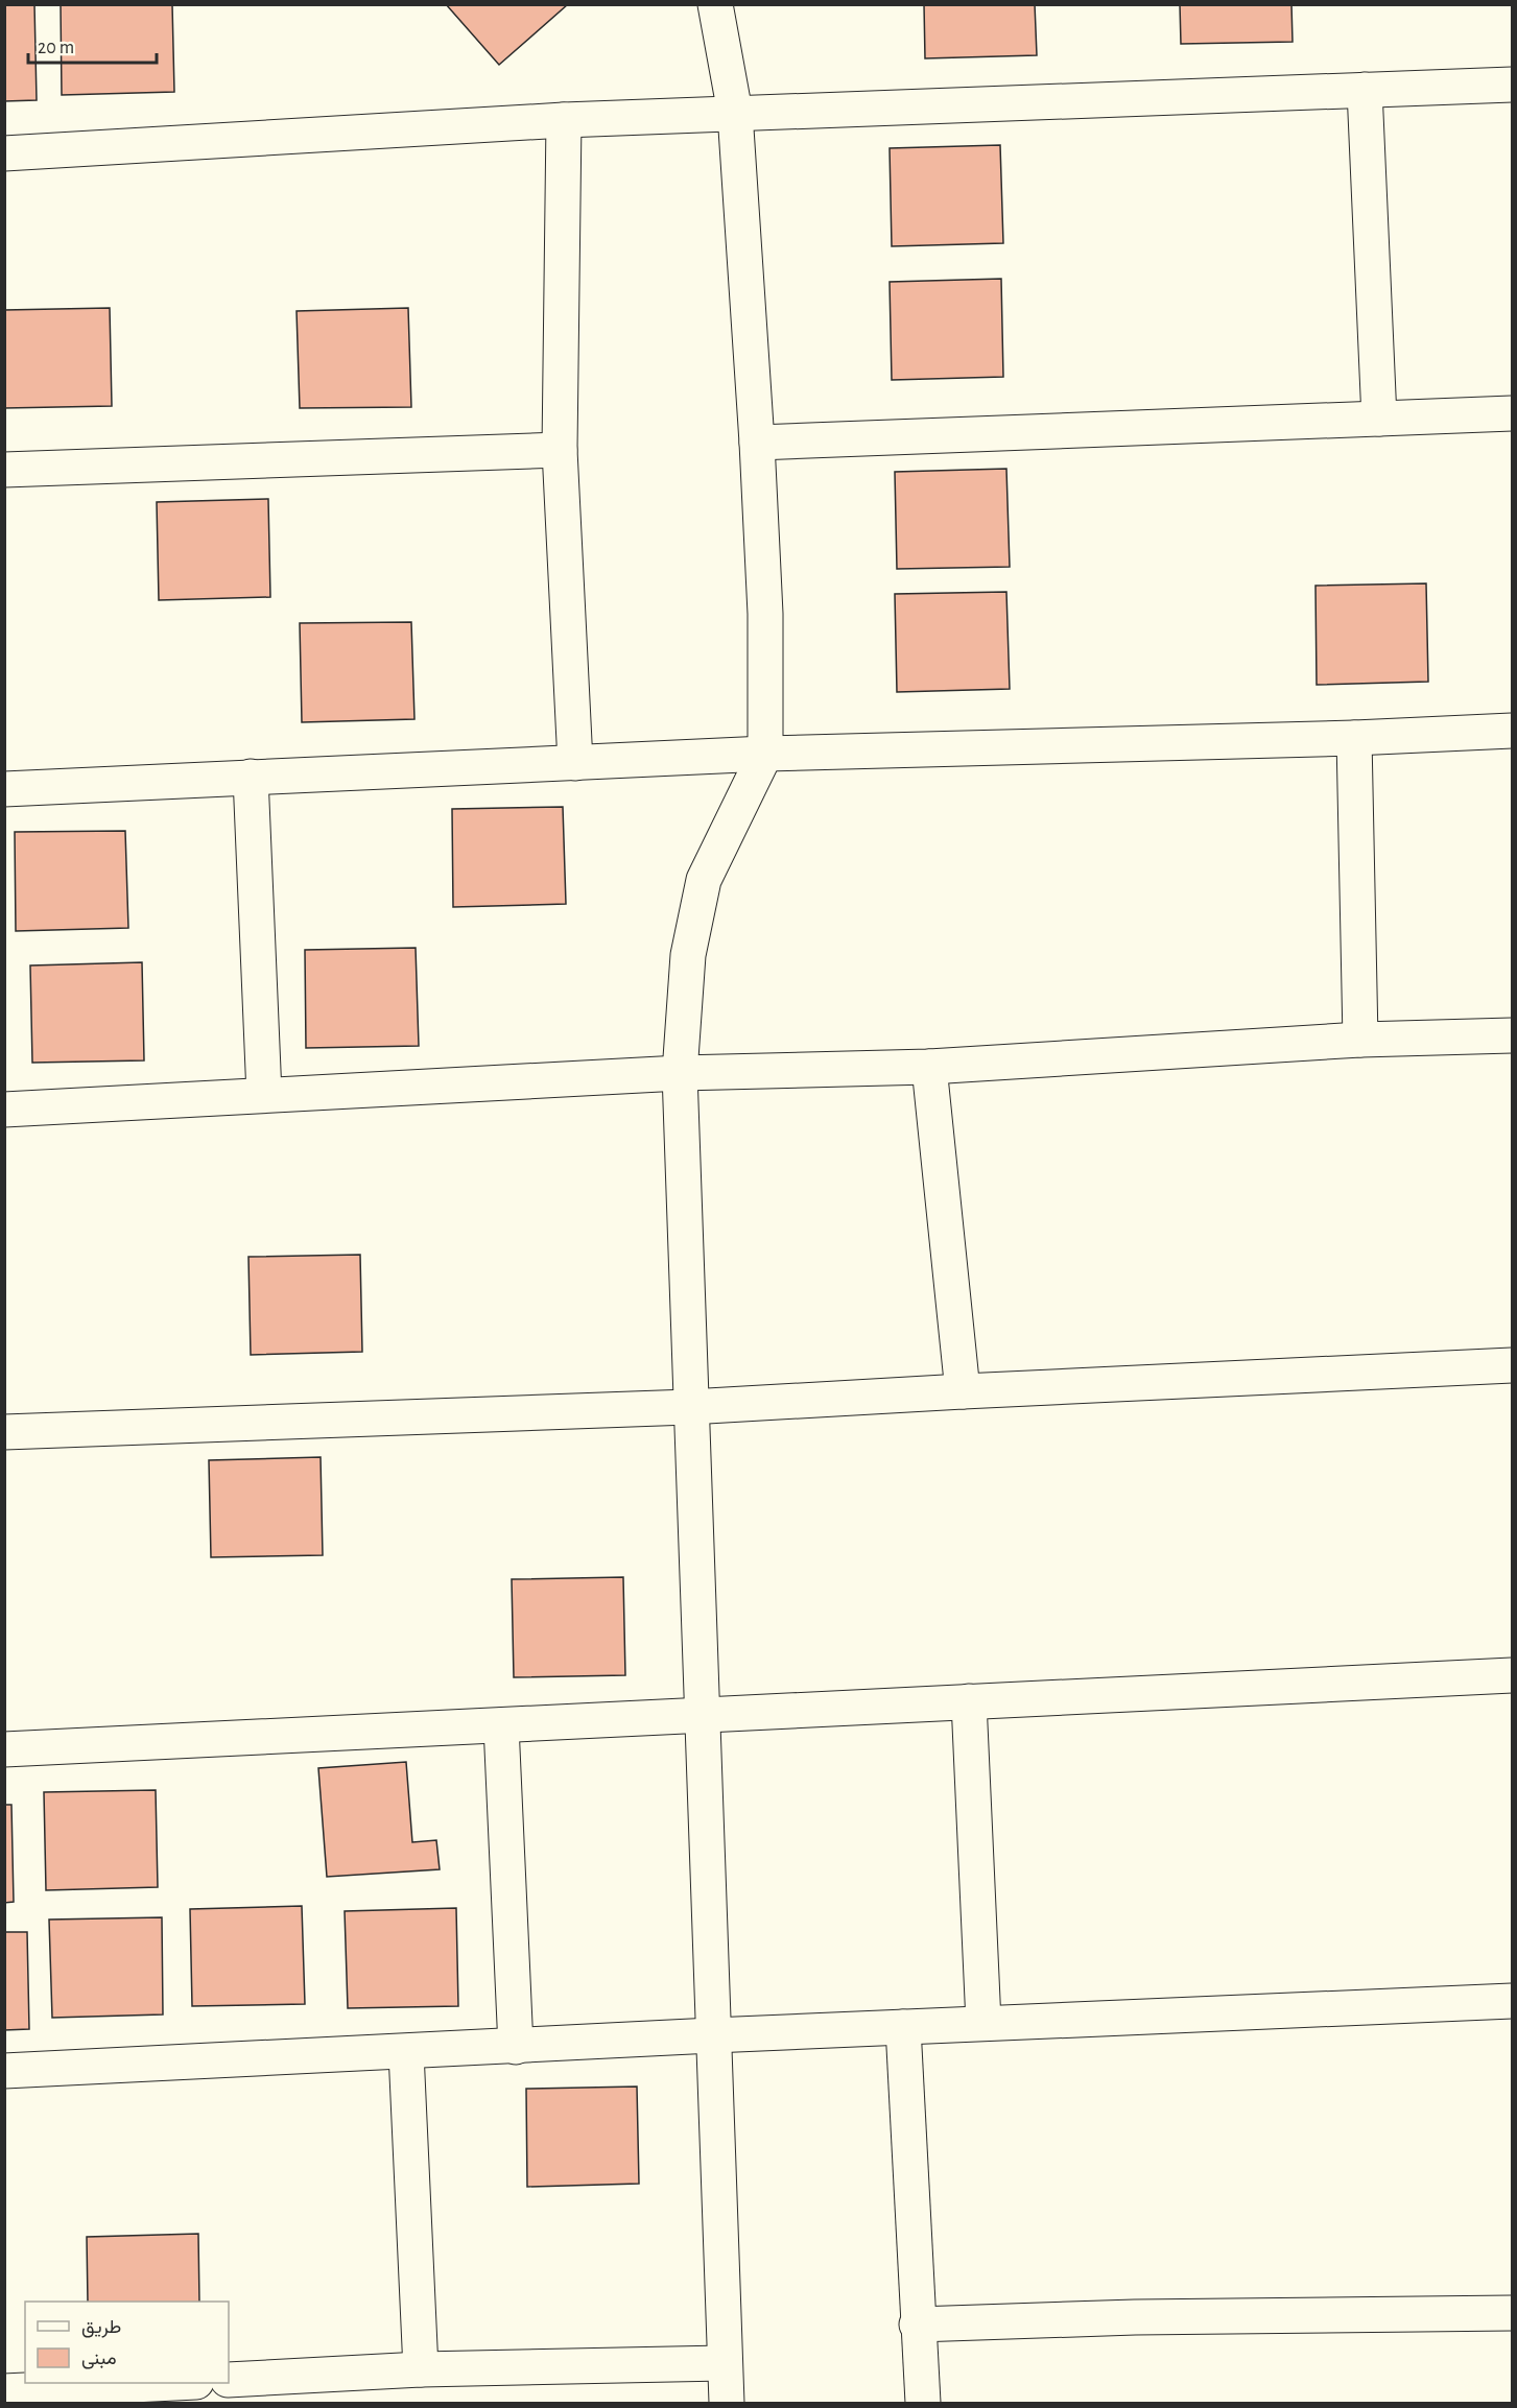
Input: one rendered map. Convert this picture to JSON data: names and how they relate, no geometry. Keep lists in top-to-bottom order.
{
  "legend": ["طريق", "مبنى"],
  "scale_bar": "20 m"
}
